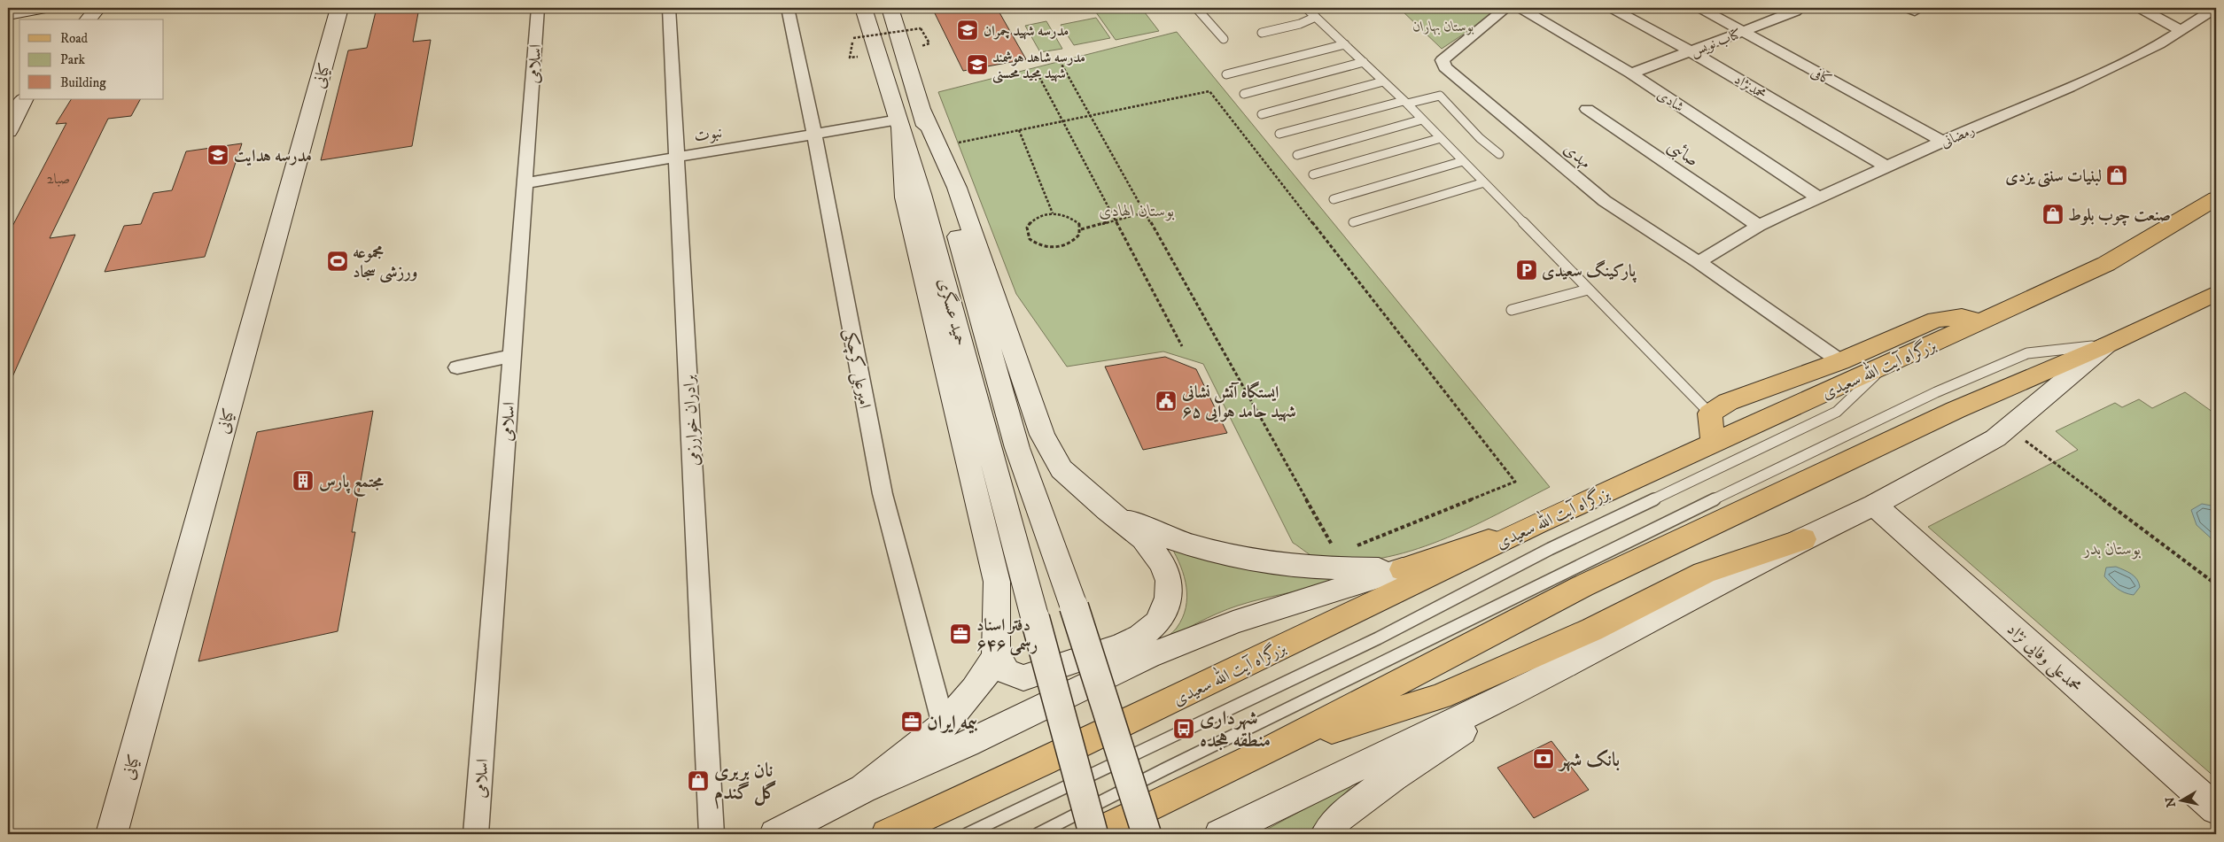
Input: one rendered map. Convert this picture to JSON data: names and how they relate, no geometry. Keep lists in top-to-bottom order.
{
  "streets": {
    "main road": [
      "کیانی",
      "حمید عسگری",
      "بزرگراه آیت الله سعیدی",
      "محمدعلی وفایی نژاد"
    ],
    "street": [
      "کتاب نویس",
      "اسلامی",
      "کافی",
      "محمدنژاد",
      "شادی",
      "نبوت",
      "رمضانی",
      "صائبی",
      "مهدی",
      "امیرعلی کرچکی",
      "برادران خوارزمی"
    ]
  },
  "crossings": [
    ["کتاب نویس", "کافی"],
    ["کتاب نویس", "محمدنژاد"],
    ["کتاب نویس", "شادی"],
    ["اسلامی", "نبوت"],
    ["کافی", "رمضانی"],
    ["محمدنژاد", "رمضانی"],
    ["شادی", "رمضانی"],
    ["نبوت", "حمید عسگری"],
    ["نبوت", "امیرعلی کرچکی"],
    ["نبوت", "برادران خوارزمی"],
    ["رمضانی", "صائبی"],
    ["رمضانی", "مهدی"]
  ],
  "parks": ["بوستان بهاران", "بوستان الهادی", "بوستان بدر"],
  "places": {
    "school or university": ["مدرسه شهید چمران", "مدرسه شاهد هوشمند شهید مجید محسنی", "مدرسه هدایت"],
    "shop": ["لبنیات سنتی یزدی", "صنعت چوب بلوط", "نان بربری گل گندم"],
    "sports": ["مجموعه ورزشی سجاد"],
    "parking": ["پارکینگ سعیدی"],
    "public building": ["ایستگاه آتش نشانی ۶۵ شهید حامد هوایی"],
    "building": ["مجتمع پارس"],
    "office": ["دفتر اسناد رسمی ۶۴۶", "بیمه ایران"],
    "bus stop": ["شهرداری منطقه هجده"],
    "bank": ["بانک شهر"]
  },
  "house_numbers": ["صبا2"],
  "legend": ["Road", "Park", "Building"],
  "north": "left"
}
